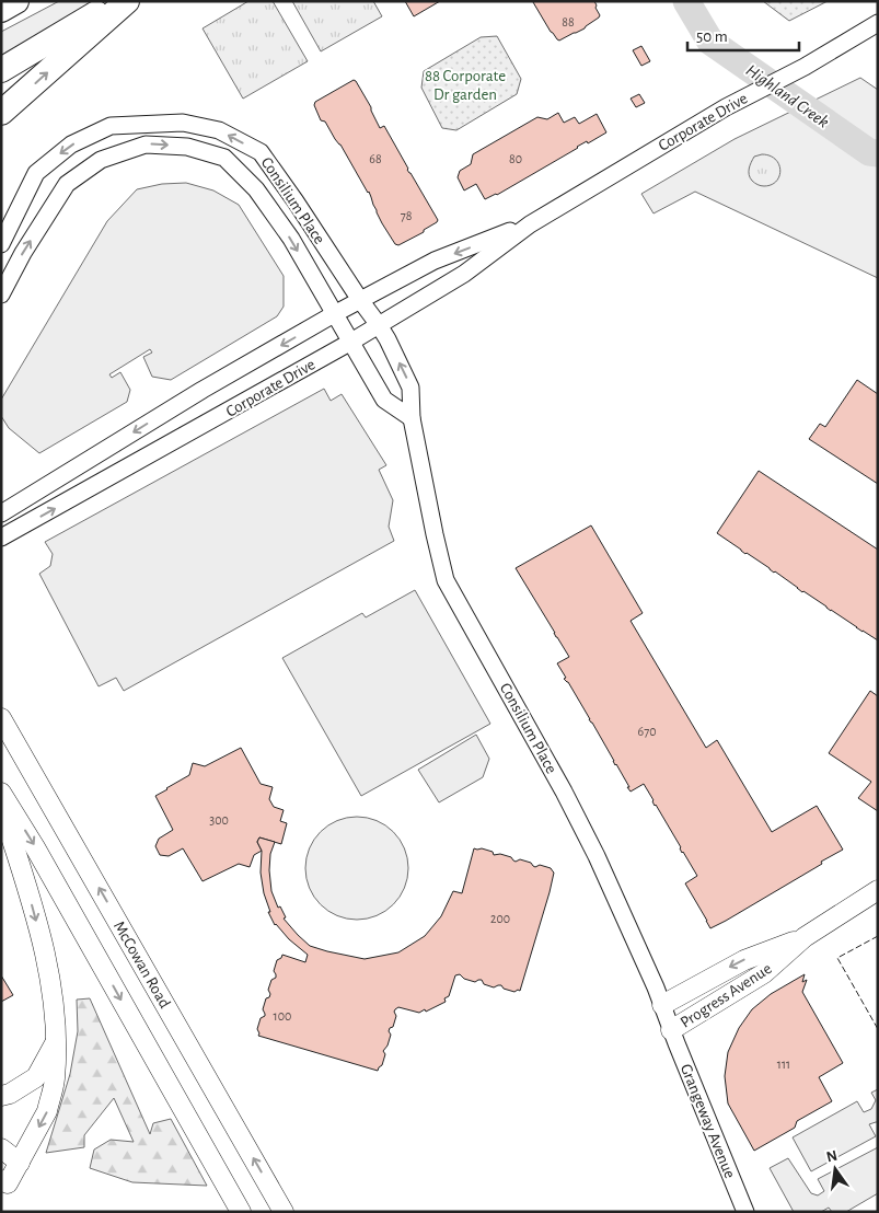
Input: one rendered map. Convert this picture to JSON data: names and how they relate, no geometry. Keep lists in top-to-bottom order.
{
  "streets": {
    "main road": ["McCowan Road", "Progress Avenue"],
    "street": ["Corporate Drive", "Consilium Place", "Grangeway Avenue"]
  },
  "crossings": [
    ["Corporate Drive", "Consilium Place"],
    ["Consilium Place", "Progress Avenue"],
    ["Consilium Place", "Grangeway Avenue"],
    ["Progress Avenue", "Grangeway Avenue"]
  ],
  "water": ["Highland Creek"],
  "parks": ["88 Corporate Dr garden"],
  "house_numbers": [
    "88",
    "68",
    "80",
    "78",
    "670",
    "300",
    "200",
    "100",
    "111"
  ],
  "scale_bar": "50 m",
  "north": "top"
}
